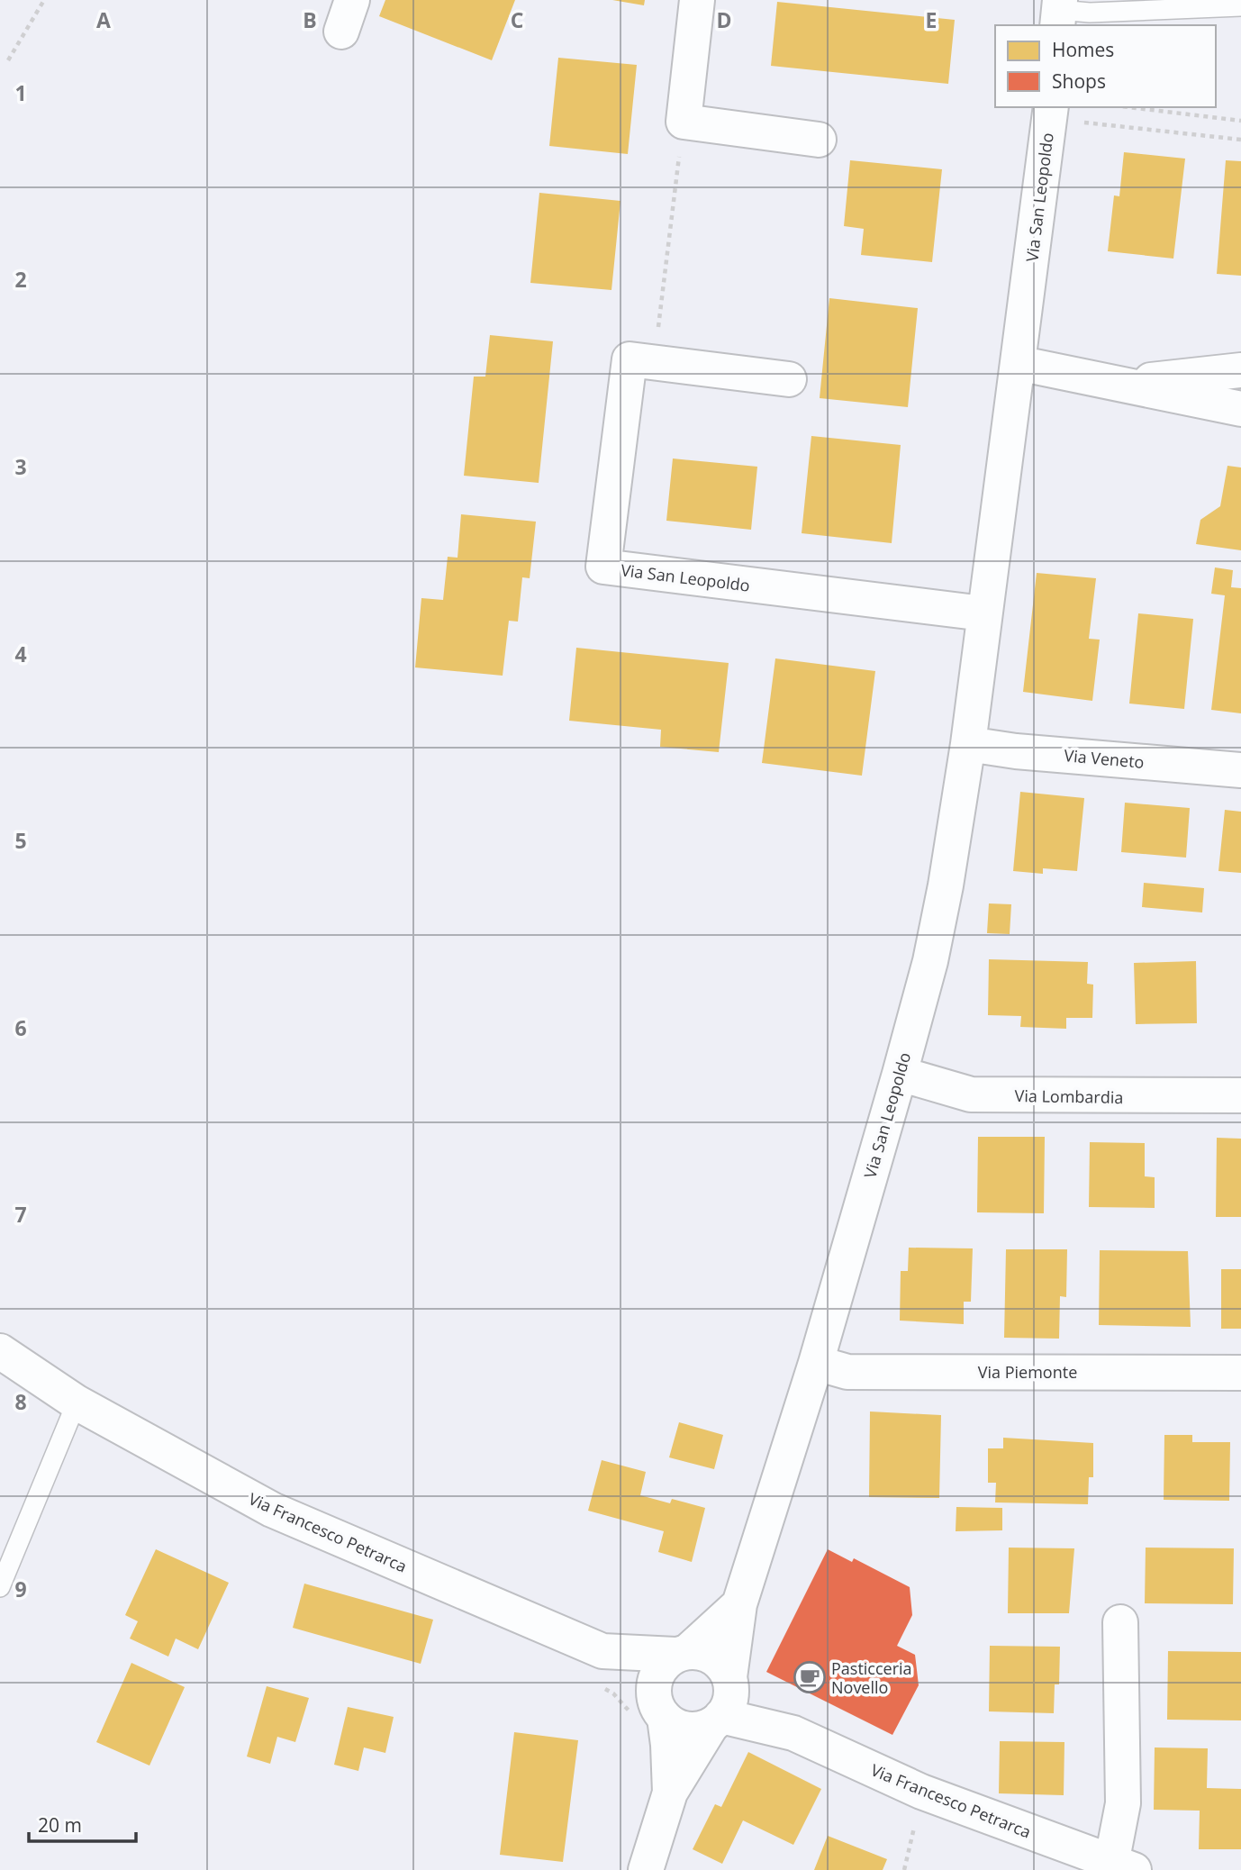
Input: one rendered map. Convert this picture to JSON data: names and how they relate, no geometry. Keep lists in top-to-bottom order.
{
  "streets": {
    "street": [
      "Via San Leopoldo",
      "Via Veneto",
      "Via Lombardia",
      "Via Piemonte",
      "Via Francesco Petrarca"
    ]
  },
  "crossings": [
    ["Via San Leopoldo", "Via Veneto"],
    ["Via San Leopoldo", "Via Lombardia"],
    ["Via San Leopoldo", "Via Piemonte"],
    ["Via San Leopoldo", "Via Francesco Petrarca"]
  ],
  "places": {
    "cafe": ["Pasticceria Novello"]
  },
  "legend": ["Homes", "Shops"],
  "scale_bar": "20 m",
  "grid": {
    "columns": [
      "A",
      "B",
      "C",
      "D",
      "E"
    ],
    "rows": [
      "1",
      "2",
      "3",
      "4",
      "5",
      "6",
      "7",
      "8",
      "9"
    ]
  }
}
